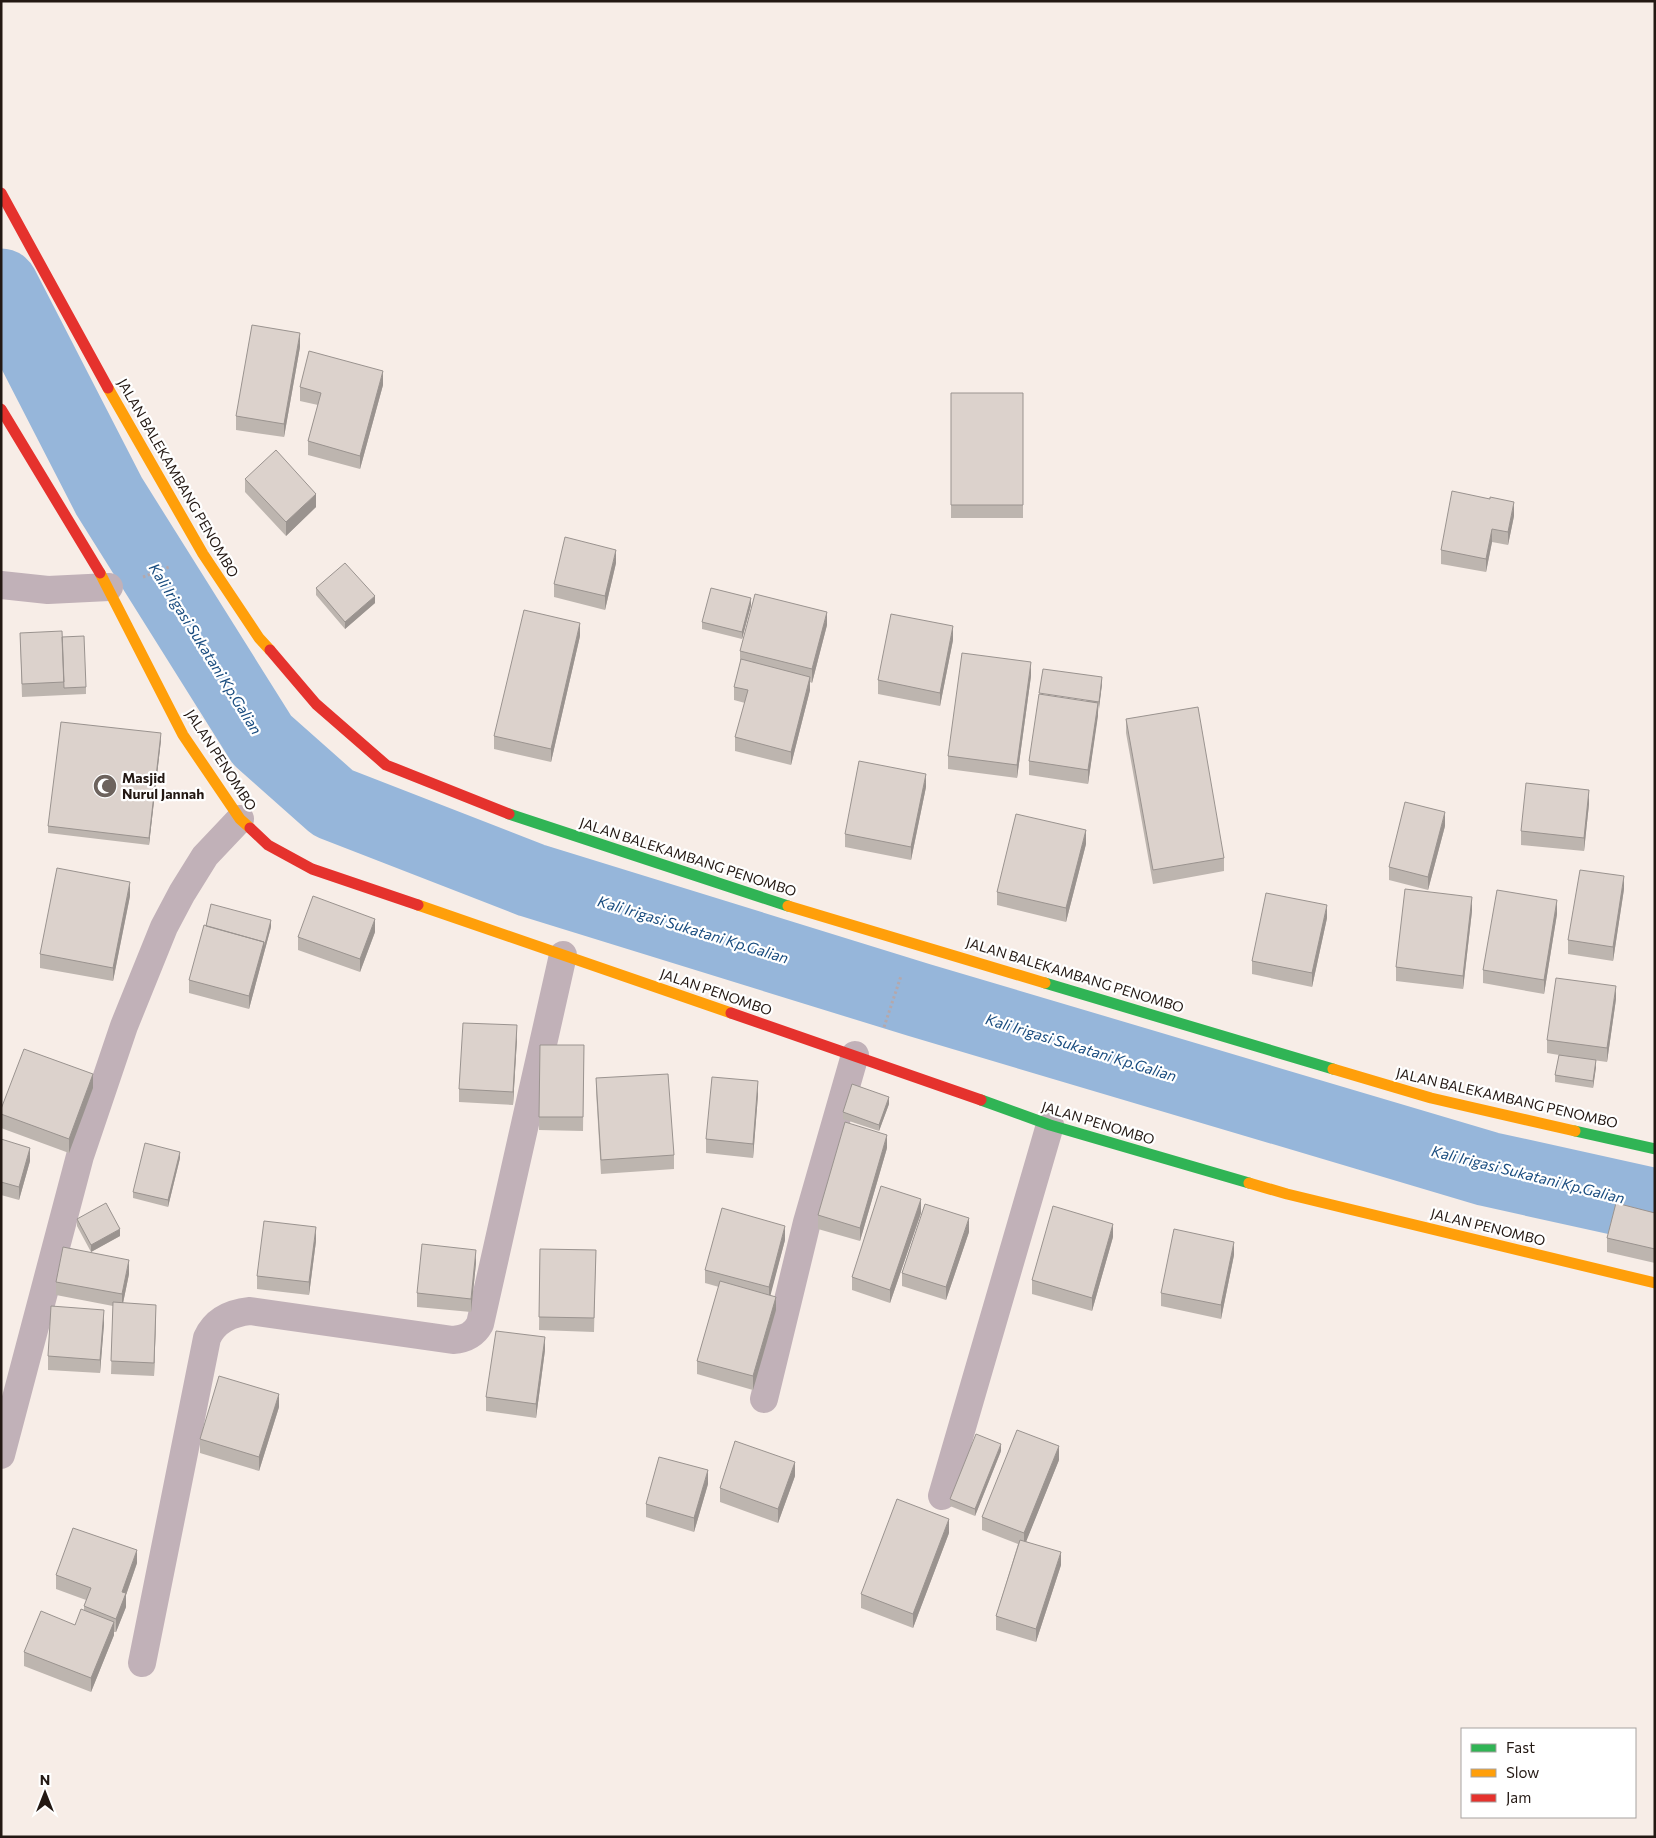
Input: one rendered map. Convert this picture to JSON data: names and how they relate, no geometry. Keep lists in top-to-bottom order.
{
  "streets": {
    "street": ["JALAN BALEKAMBANG PENOMBO", "JALAN PENOMBO"]
  },
  "water": ["Kali Irigasi Sukatani Kp.Galian"],
  "places": {
    "mosque": ["Masjid Nurul Jannah"]
  },
  "legend": ["Fast", "Slow", "Jam"],
  "north": "top"
}
